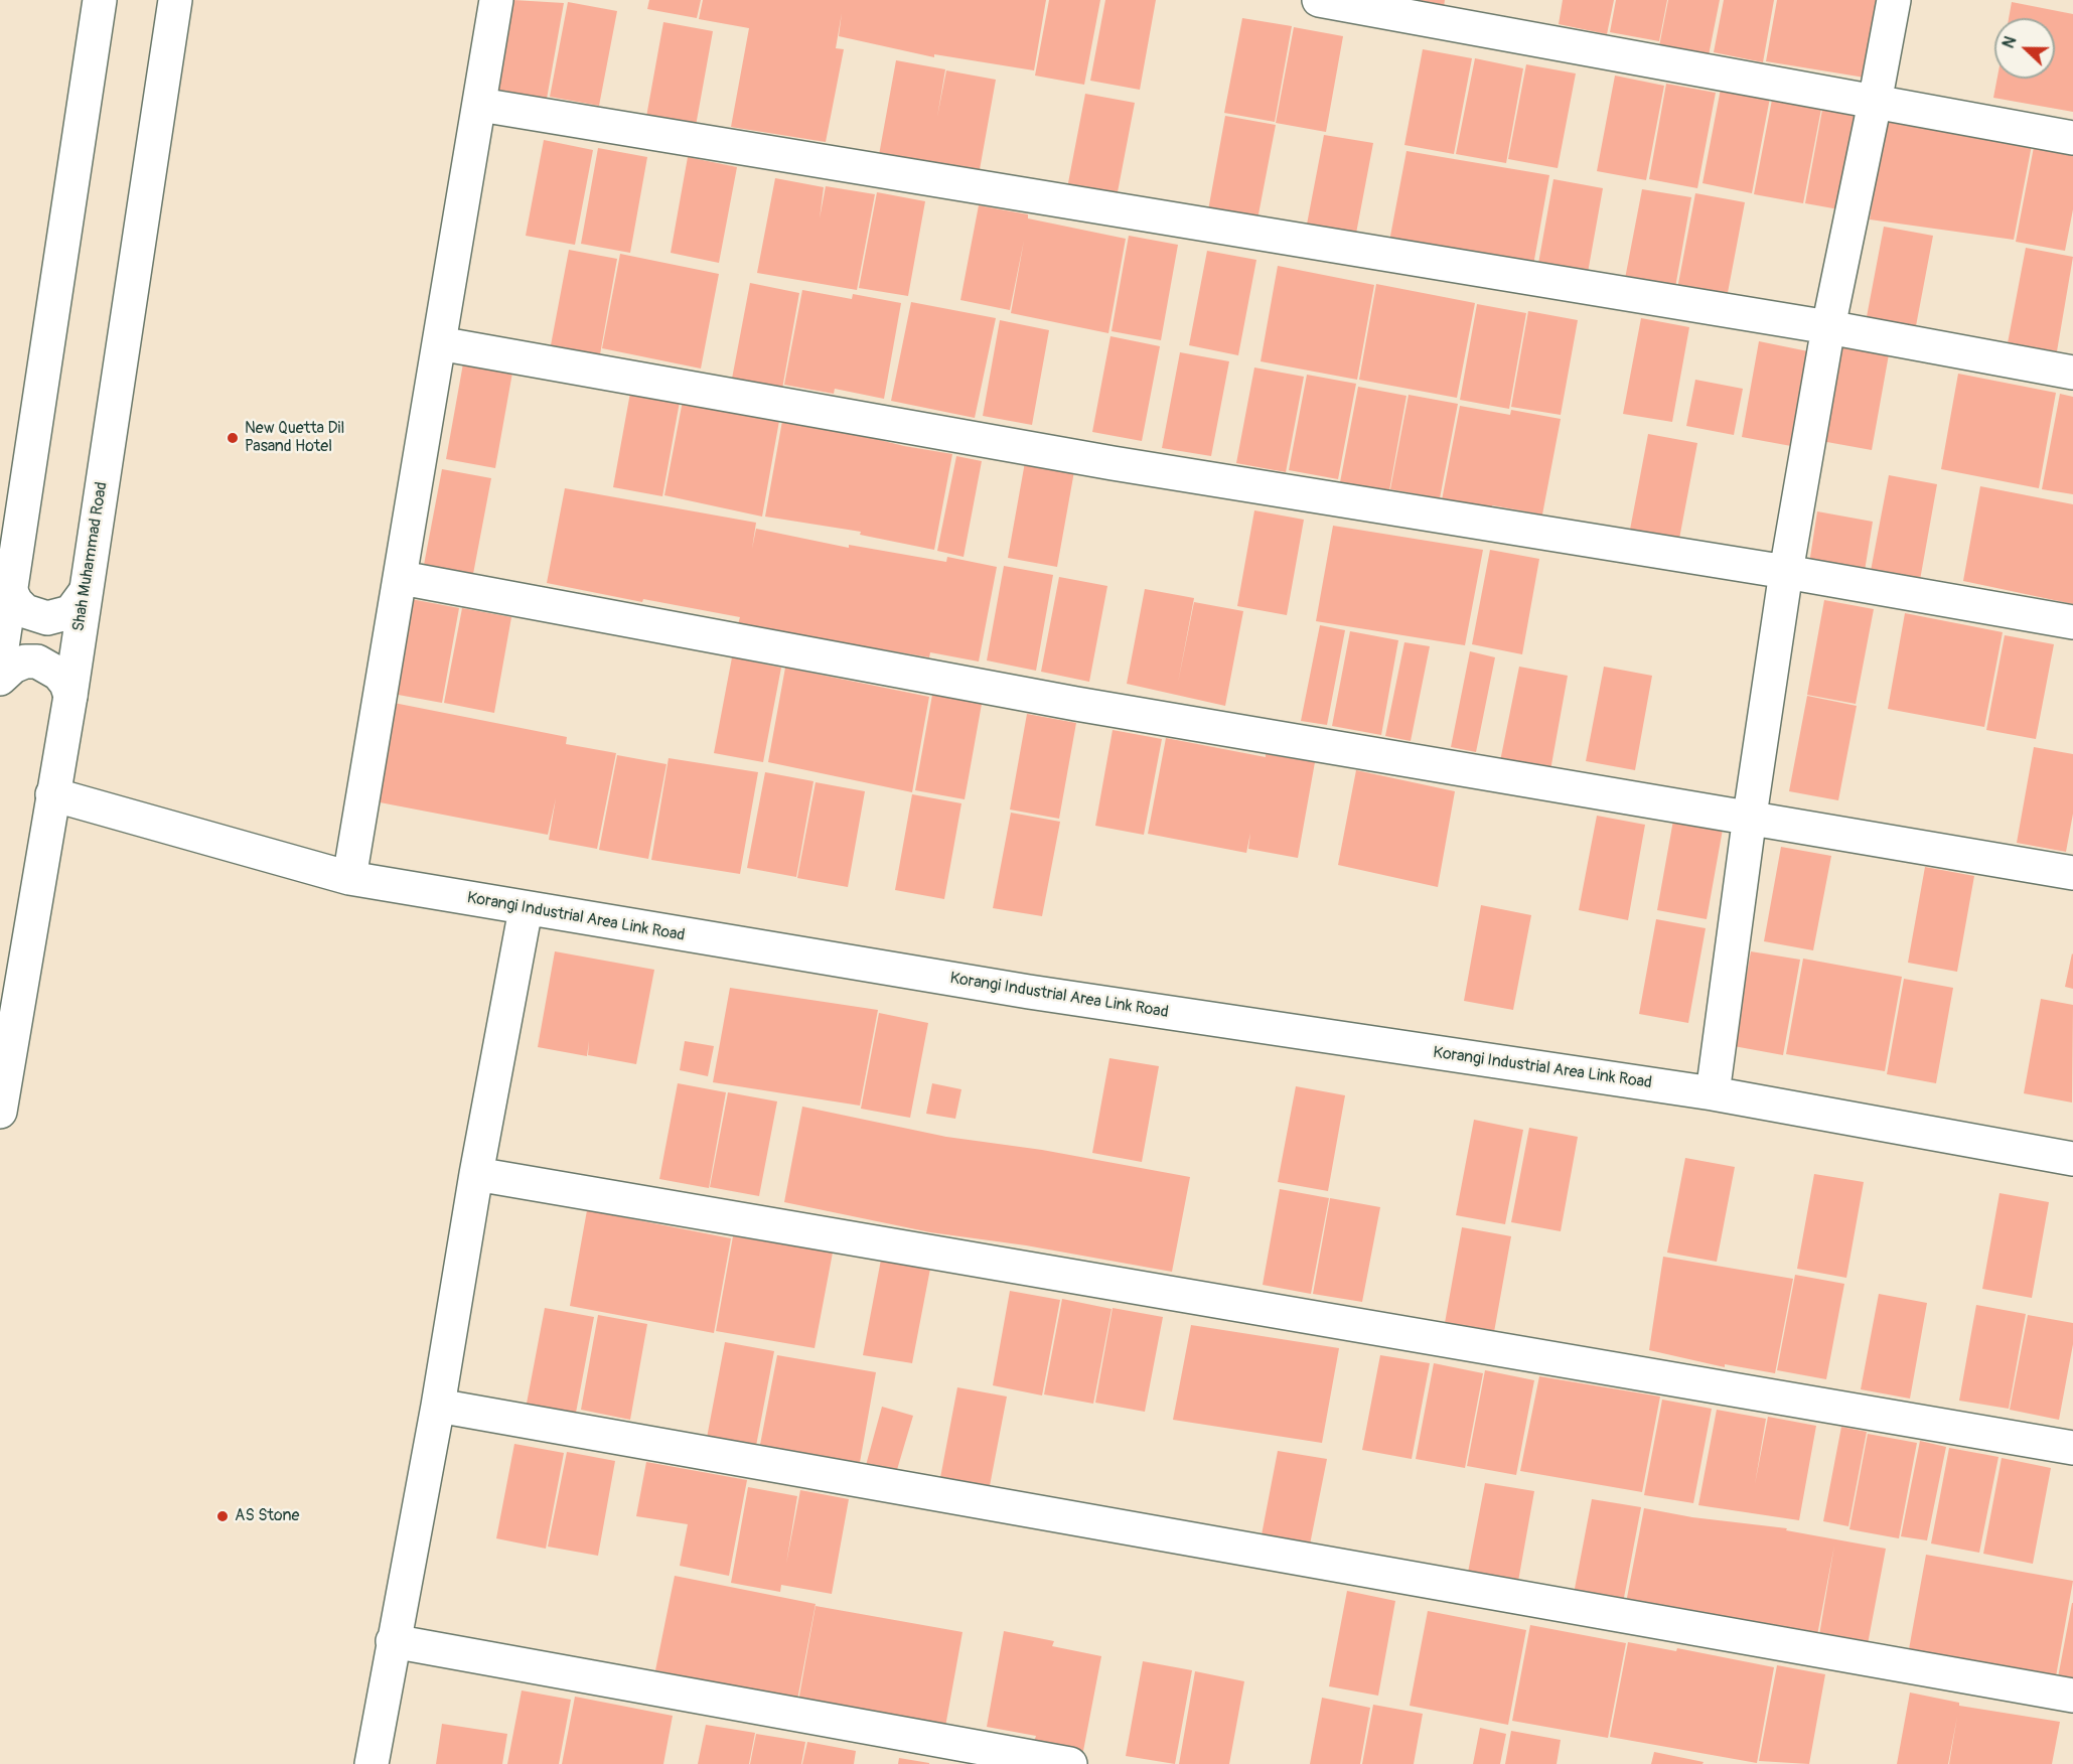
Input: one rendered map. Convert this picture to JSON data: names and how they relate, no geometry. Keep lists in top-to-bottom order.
{
  "streets": {
    "street": ["Shah Muhammad Road", "Korangi Industrial Area Link Road"]
  },
  "crossings": [
    ["Shah Muhammad Road", "Korangi Industrial Area Link Road"]
  ],
  "places": ["New Quetta Dil Pasand Hotel", "AS Stone"],
  "north": "left"
}
